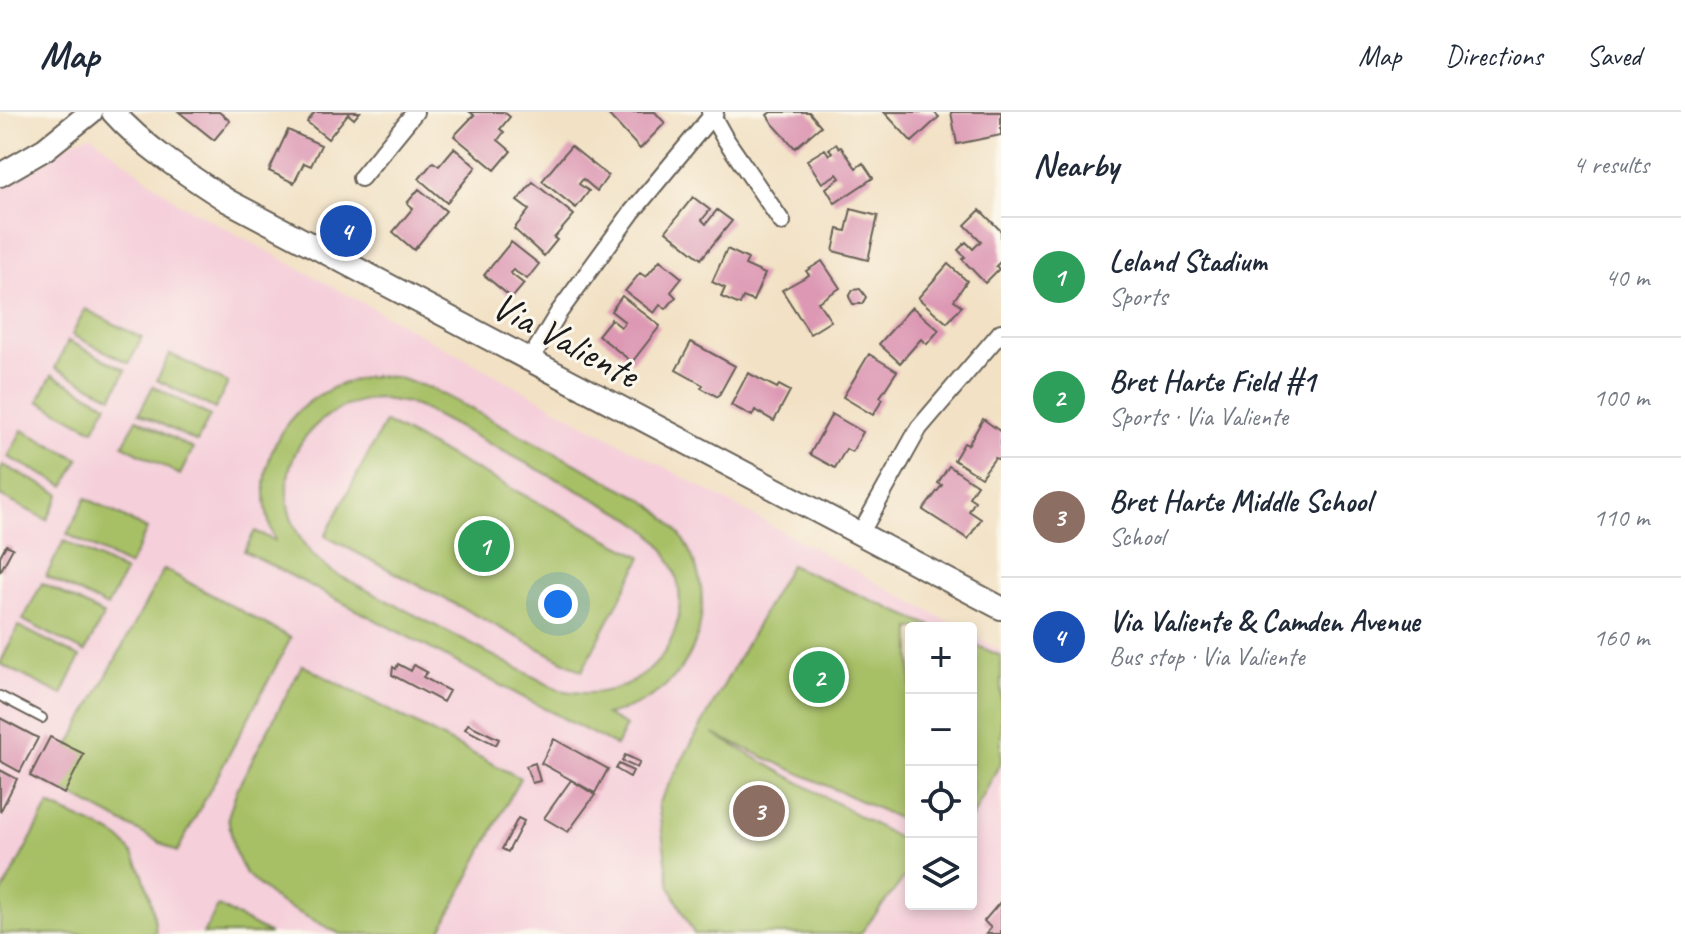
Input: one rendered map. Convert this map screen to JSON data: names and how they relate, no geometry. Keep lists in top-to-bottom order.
{
  "streets": {
    "street": ["Via Valiente"]
  },
  "page": {
    "header": "Map",
    "nav": ["Map", "Directions", "Saved"],
    "heading": ["Nearby", "4 results"],
    "pins": [
      "4",
      "1",
      "2",
      "3"
    ],
    "list": [
      {
        "mark": "1",
        "name": "Leland Stadium",
        "note": "Sports",
        "value": "40 m"
      },
      {
        "mark": "2",
        "name": "Bret Harte Field #1",
        "note": "Sports · Via Valiente",
        "value": "100 m"
      },
      {
        "mark": "3",
        "name": "Bret Harte Middle School",
        "note": "School",
        "value": "110 m"
      },
      {
        "mark": "4",
        "name": "Via Valiente & Camden Avenue",
        "note": "Bus stop · Via Valiente",
        "value": "160 m"
      }
    ],
    "map_buttons": ["+", "−"]
  }
}
